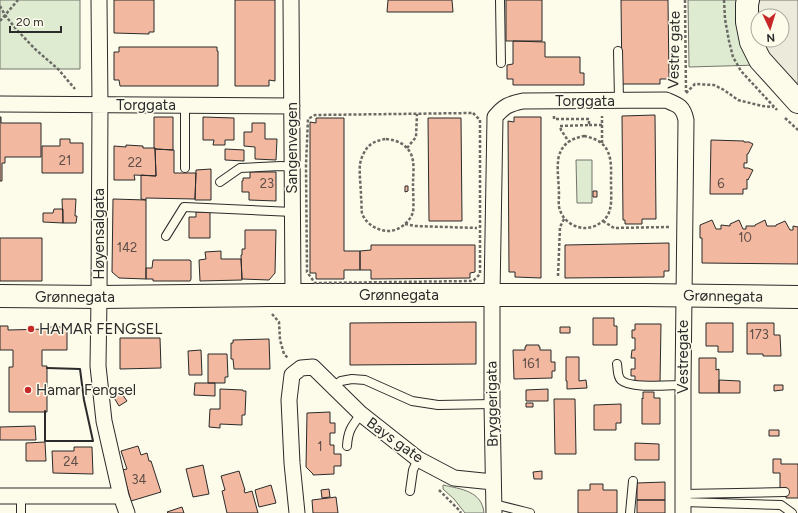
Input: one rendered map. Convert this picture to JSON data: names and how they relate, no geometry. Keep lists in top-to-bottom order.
{
  "streets": {
    "main road": ["Grønnegata"],
    "street": [
      "Torggata",
      "Sangenvegen",
      "Høyensalgata",
      "Vestregate",
      "Bryggerigata",
      "Bays gate"
    ],
    "path": ["Vestre gate"]
  },
  "crossings": [
    ["Vestre gate", "Torggata"],
    ["Vestre gate", "Vestregate"],
    ["Torggata", "Sangenvegen"],
    ["Torggata", "Høyensalgata"],
    ["Torggata", "Vestregate"],
    ["Torggata", "Bryggerigata"],
    ["Sangenvegen", "Grønnegata"],
    ["Høyensalgata", "Grønnegata"],
    ["Grønnegata", "Vestregate"],
    ["Grønnegata", "Bryggerigata"],
    ["Bryggerigata", "Bays gate"]
  ],
  "places": ["HAMAR FENGSEL", "Hamar Fengsel"],
  "house_numbers": [
    "21",
    "22",
    "23",
    "6",
    "10",
    "142",
    "173",
    "161",
    "1",
    "24",
    "34"
  ],
  "scale_bar": "20 m",
  "north": "bottom"
}
